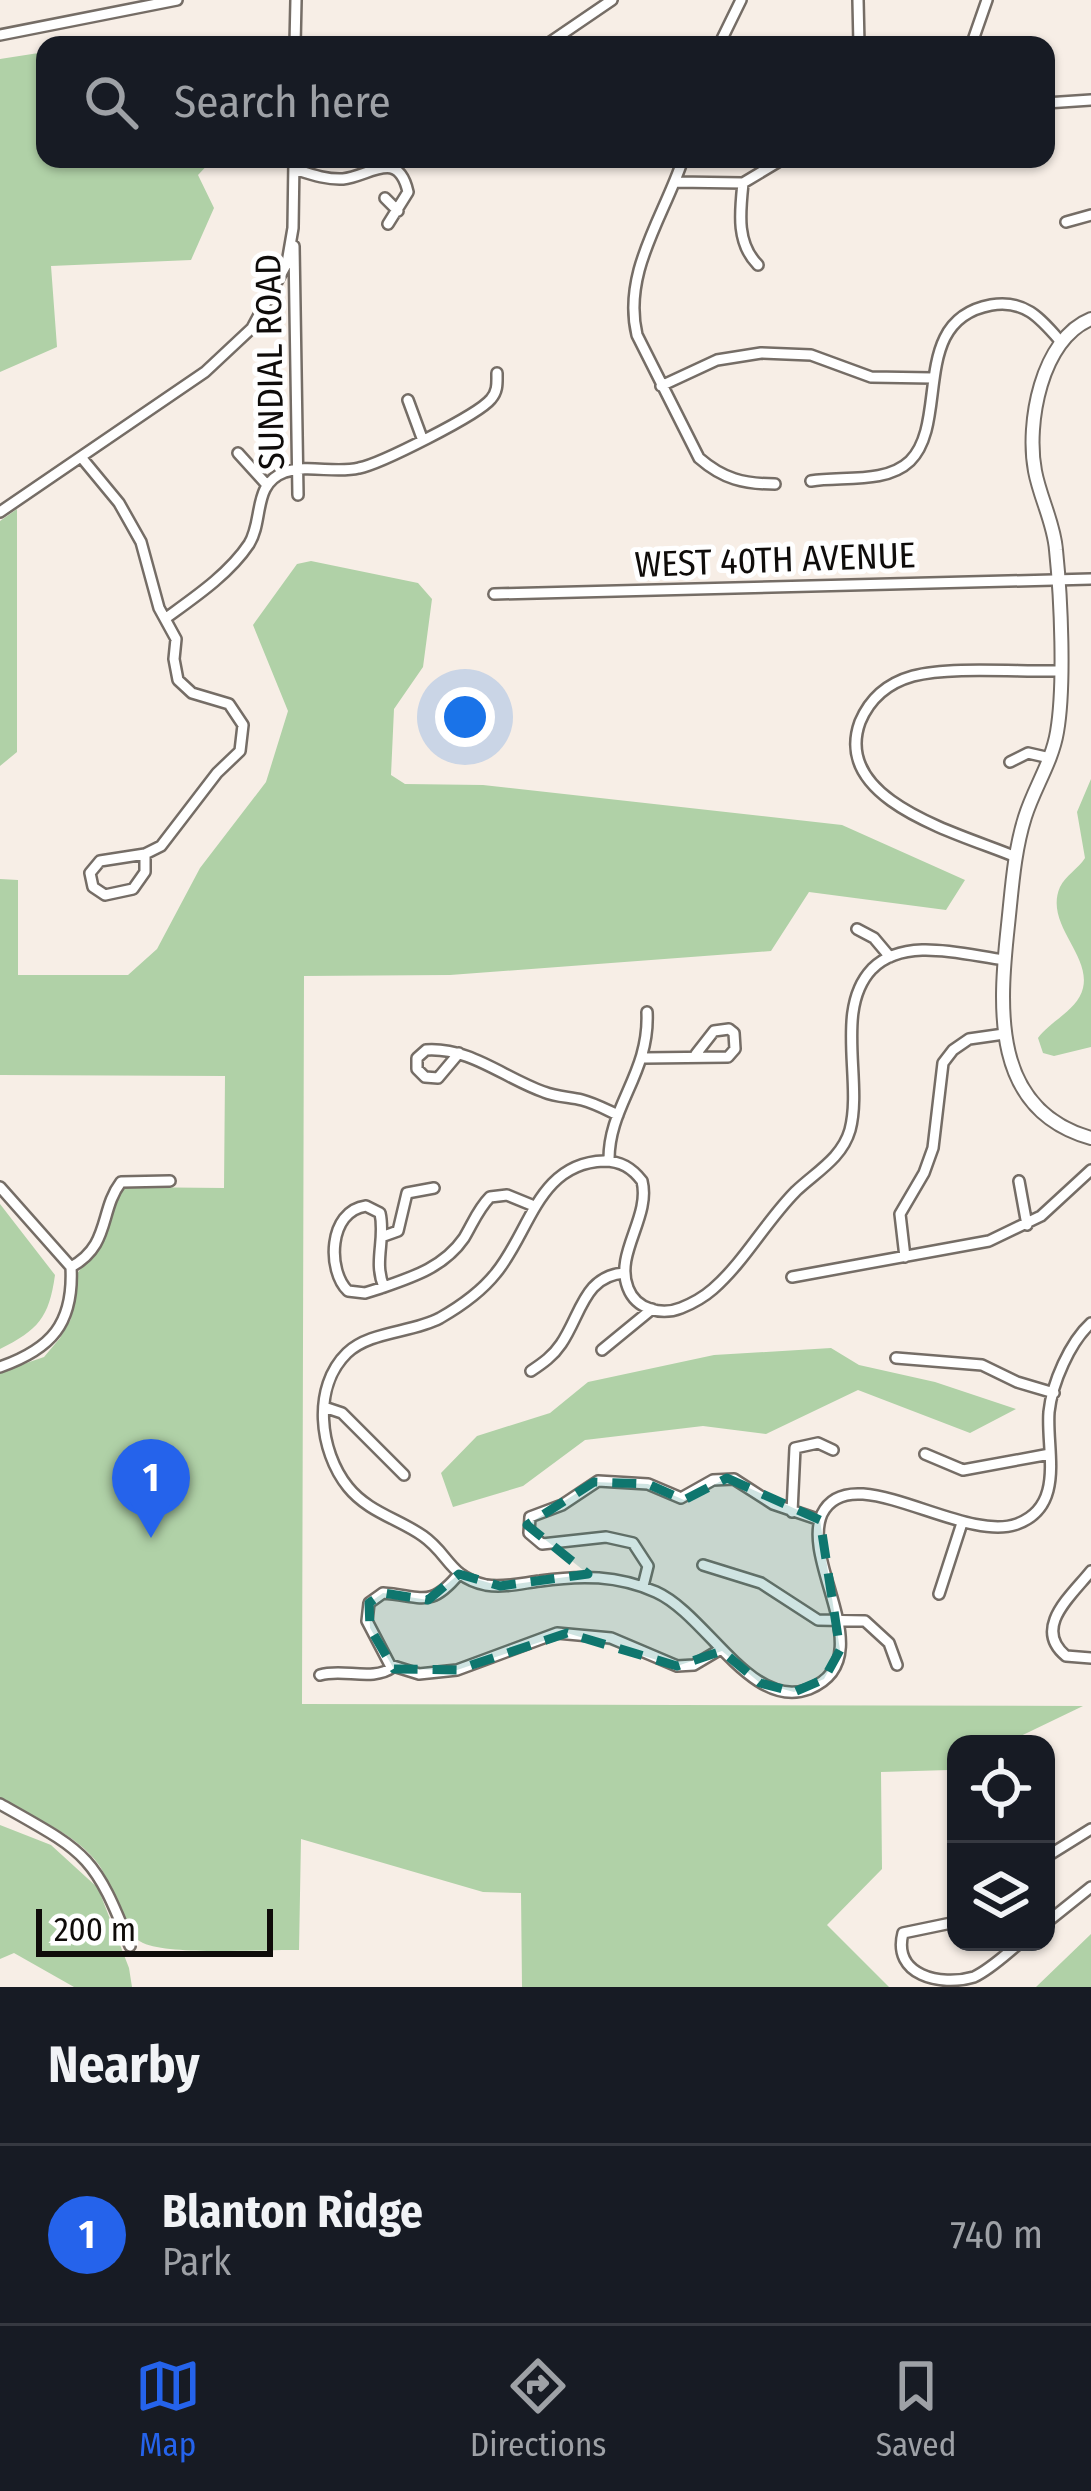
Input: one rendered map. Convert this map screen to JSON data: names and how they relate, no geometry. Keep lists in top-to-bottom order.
{
  "streets": {
    "street": ["SUNDIAL ROAD", "WEST 40TH AVENUE"]
  },
  "scale_bar": "200 m",
  "page": {
    "search": "Search here",
    "pins": "1",
    "scale": "200 m",
    "heading": "Nearby",
    "list": [
      {
        "mark": "1",
        "name": "Blanton Ridge",
        "note": "Park",
        "value": "740 m"
      }
    ],
    "nav": ["Map", "Directions", "Saved"]
  }
}
